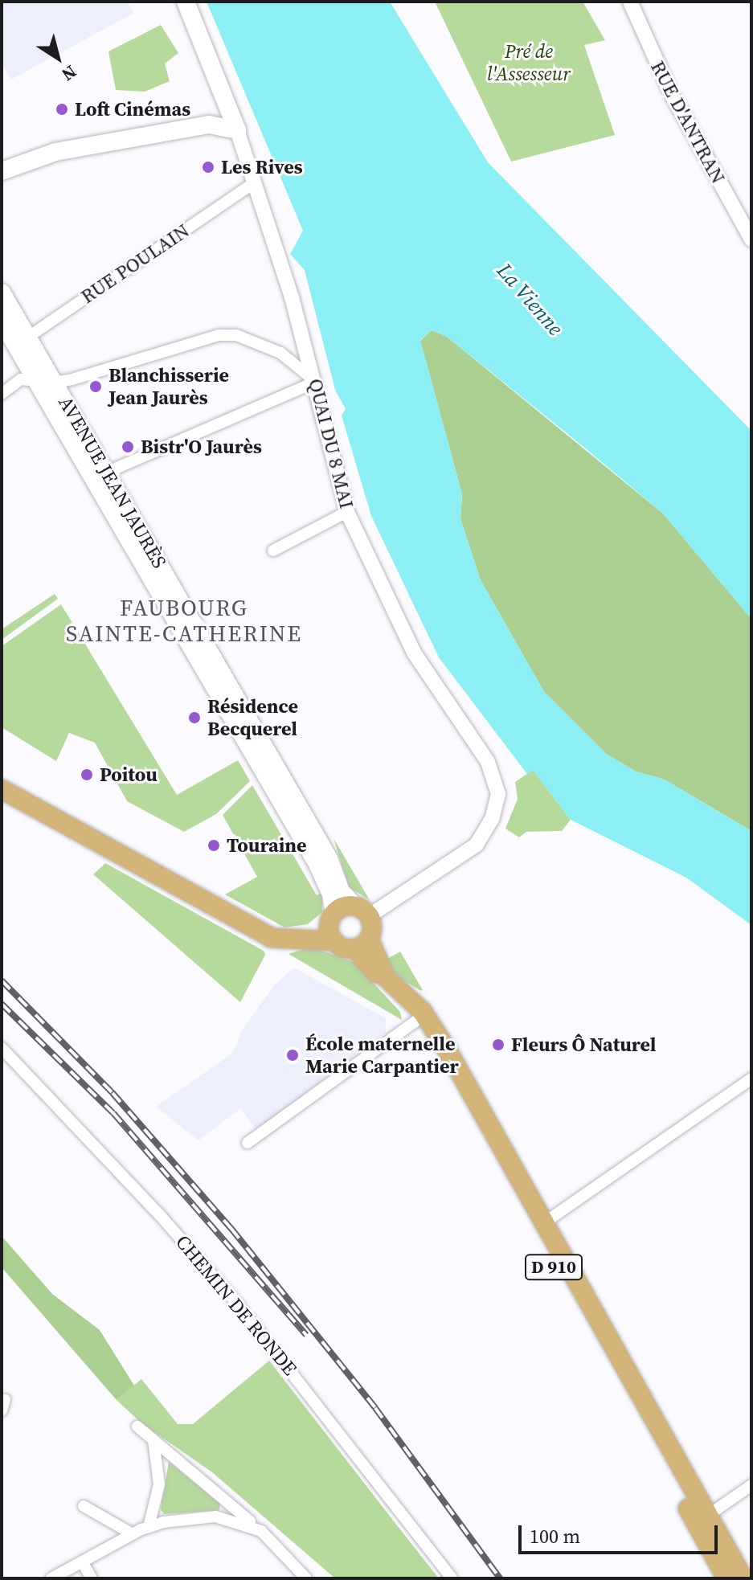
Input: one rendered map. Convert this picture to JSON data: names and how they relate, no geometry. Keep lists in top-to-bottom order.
{
  "streets": {
    "main road": ["AVENUE JEAN JAURÈS", "D 910"],
    "street": [
      "RUE D'ANTRAN",
      "RUE POULAIN",
      "QUAI DU 8 MAI",
      "CHEMIN DE RONDE"
    ]
  },
  "crossings": [
    ["RUE POULAIN", "QUAI DU 8 MAI"],
    ["RUE POULAIN", "AVENUE JEAN JAURÈS"],
    ["QUAI DU 8 MAI", "AVENUE JEAN JAURÈS"]
  ],
  "districts": ["FAUBOURG SAINTE-CATHERINE"],
  "water": ["La Vienne"],
  "parks": ["Pré de l'Assesseur"],
  "places": [
    "Loft Cinémas",
    "Les Rives",
    "Blanchisserie Jean Jaurès",
    "Bistr'O Jaurès",
    "Résidence Becquerel",
    "Poitou",
    "Touraine",
    "Fleurs Ô Naturel",
    "École maternelle Marie Carpantier"
  ],
  "scale_bar": "100 m",
  "north": "bottom right"
}
